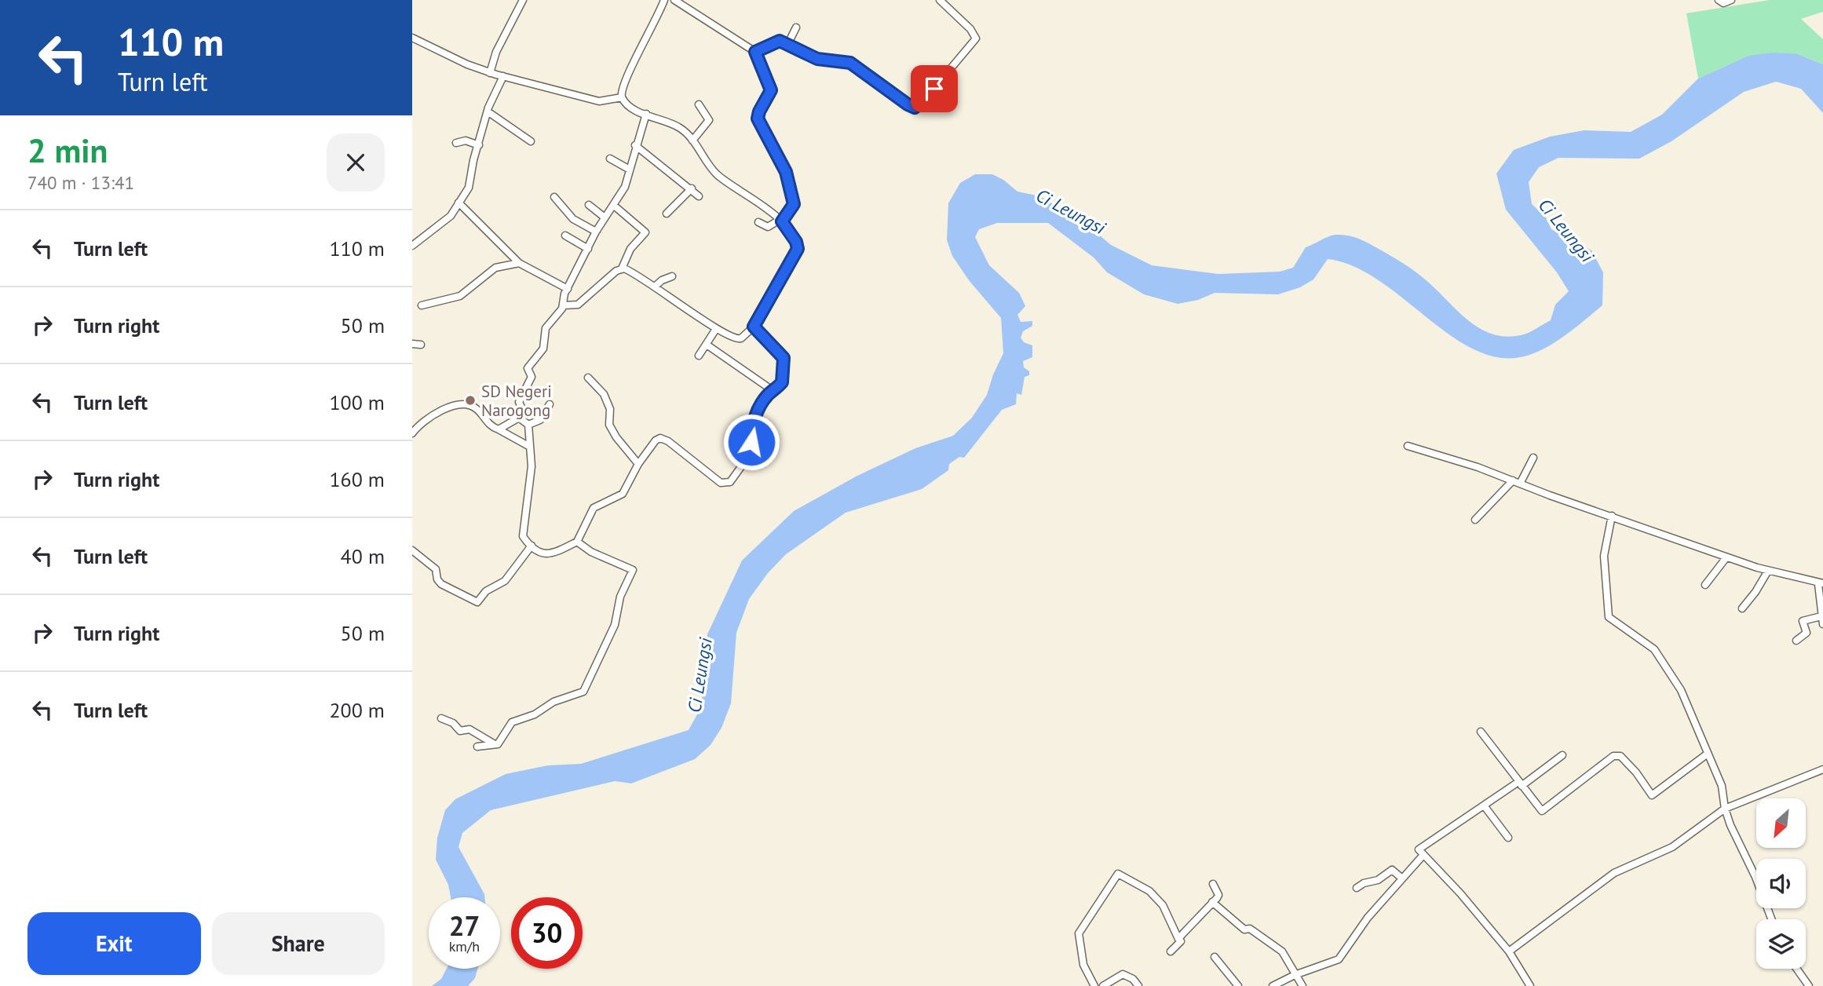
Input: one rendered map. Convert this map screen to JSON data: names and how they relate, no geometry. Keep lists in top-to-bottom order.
{
  "water": ["Ci Leungsi"],
  "places": ["SD Negeri Narogong"],
  "north": "bottom left",
  "page": {
    "turn": ["110 m", "Turn left"],
    "heading": ["2 min", "740 m · 13:41"],
    "list": [
      {
        "name": "Turn left",
        "value": "110 m"
      },
      {
        "name": "Turn right",
        "value": "50 m"
      },
      {
        "name": "Turn left",
        "value": "100 m"
      },
      {
        "name": "Turn right",
        "value": "160 m"
      },
      {
        "name": "Turn left",
        "value": "40 m"
      },
      {
        "name": "Turn right",
        "value": "50 m"
      },
      {
        "name": "Turn left",
        "value": "200 m"
      }
    ],
    "speed": "27 km/h",
    "limit": "30",
    "buttons": ["Exit", "Share"]
  }
}
